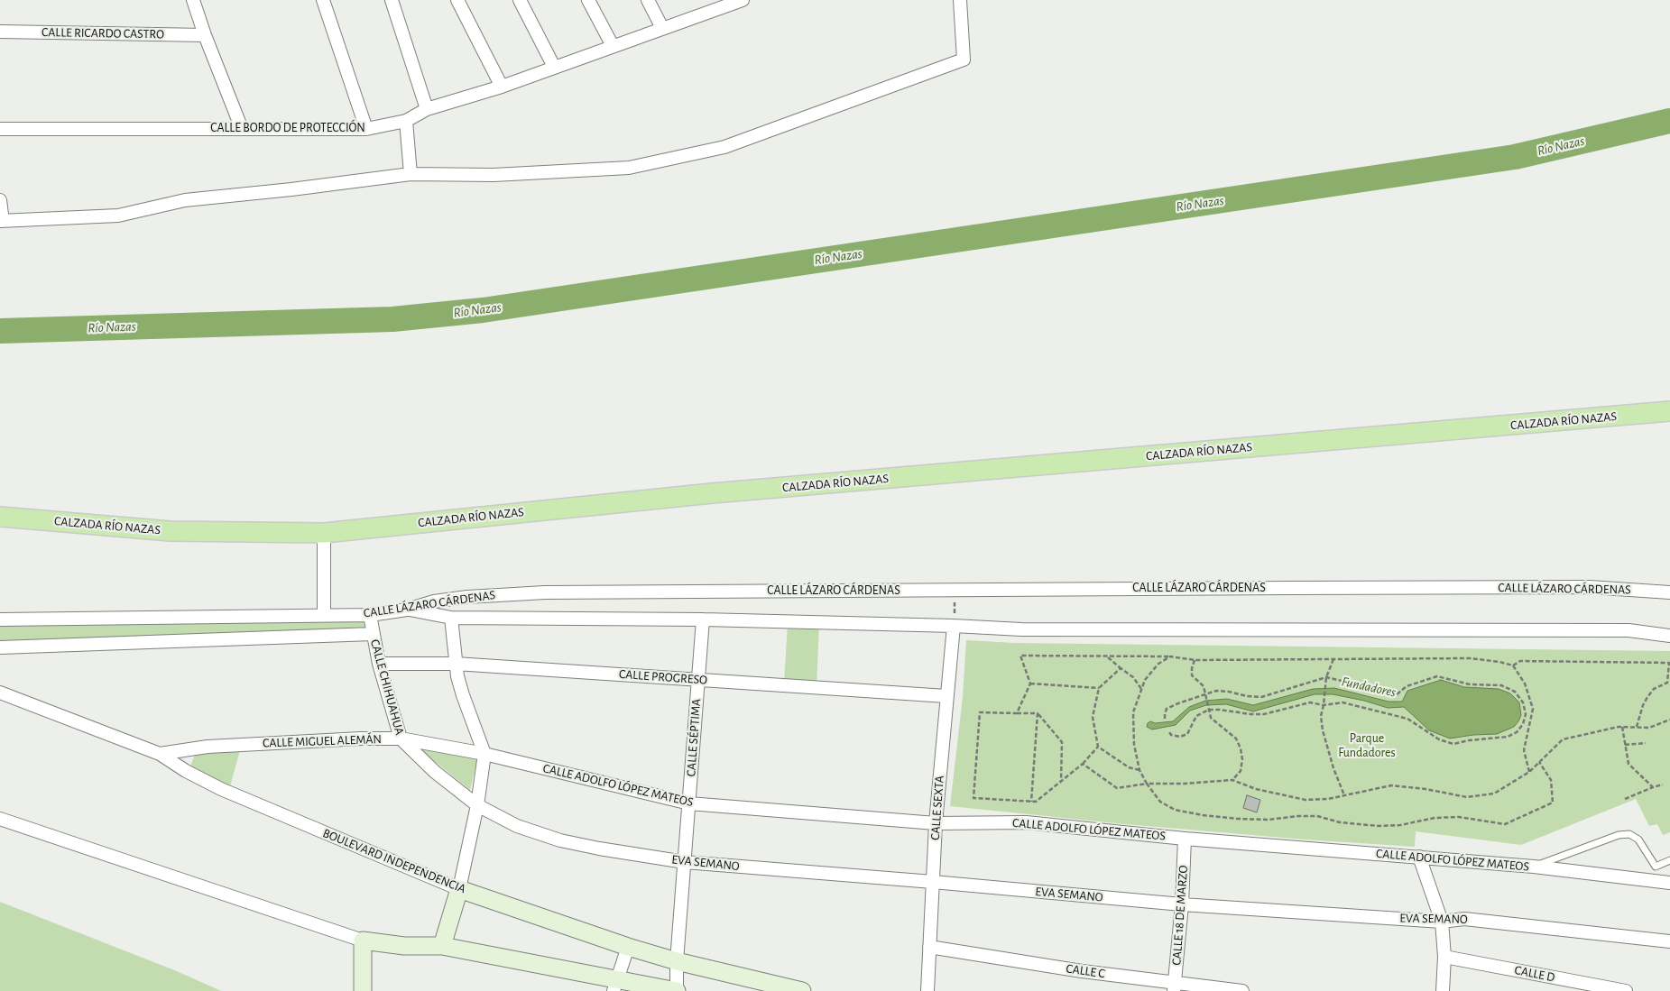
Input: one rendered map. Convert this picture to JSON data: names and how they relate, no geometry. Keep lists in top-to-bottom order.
{
  "streets": {
    "main road": ["CALZADA RÍO NAZAS"],
    "street": [
      "CALLE RICARDO CASTRO",
      "CALLE BORDO DE PROTECCIÓN",
      "CALLE LÁZARO CÁRDENAS",
      "CALLE PROGRESO",
      "CALLE CHIHUAHUA",
      "CALLE SÉPTIMA",
      "CALLE MIGUEL ALEMÁN",
      "CALLE ADOLFO LÓPEZ MATEOS",
      "CALLE SEXTA",
      "BOULEVARD INDEPENDENCIA",
      "EVA SEMANO",
      "CALLE 18 DE MARZO",
      "CALLE C",
      "CALLE D"
    ]
  },
  "crossings": [
    ["CALLE LÁZARO CÁRDENAS", "CALLE CHIHUAHUA"],
    ["CALLE PROGRESO", "CALLE CHIHUAHUA"],
    ["CALLE PROGRESO", "CALLE SÉPTIMA"],
    ["CALLE PROGRESO", "CALLE SEXTA"],
    ["CALLE CHIHUAHUA", "CALLE MIGUEL ALEMÁN"],
    ["CALLE CHIHUAHUA", "EVA SEMANO"],
    ["CALLE SÉPTIMA", "CALLE ADOLFO LÓPEZ MATEOS"],
    ["CALLE SÉPTIMA", "BOULEVARD INDEPENDENCIA"],
    ["CALLE SÉPTIMA", "EVA SEMANO"],
    ["CALLE MIGUEL ALEMÁN", "CALLE ADOLFO LÓPEZ MATEOS"],
    ["CALLE MIGUEL ALEMÁN", "BOULEVARD INDEPENDENCIA"],
    ["CALLE ADOLFO LÓPEZ MATEOS", "CALLE SEXTA"],
    ["CALLE ADOLFO LÓPEZ MATEOS", "CALLE 18 DE MARZO"],
    ["CALLE SEXTA", "EVA SEMANO"],
    ["CALLE SEXTA", "CALLE C"],
    ["EVA SEMANO", "CALLE 18 DE MARZO"],
    ["CALLE 18 DE MARZO", "CALLE C"]
  ],
  "water": ["Río Nazas", "Fundadores"],
  "parks": ["Parque Fundadores"]
}
